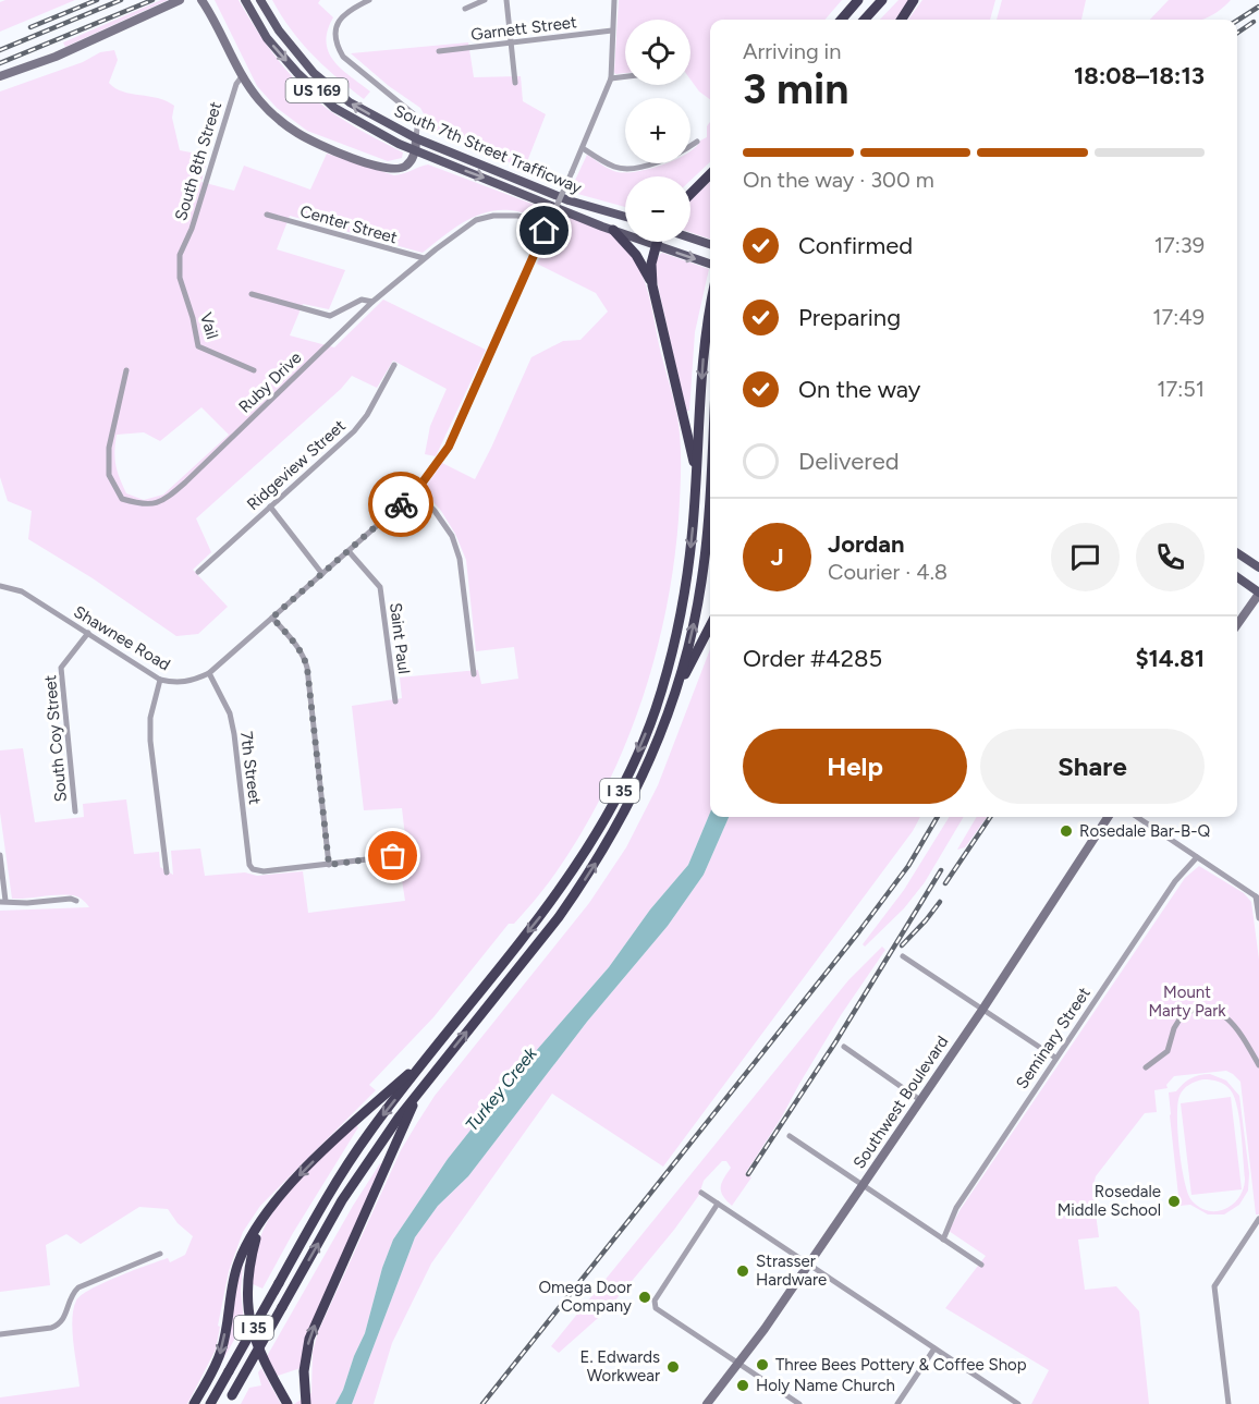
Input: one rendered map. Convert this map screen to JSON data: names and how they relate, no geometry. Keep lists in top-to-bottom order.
{
  "streets": {
    "highway": ["I 35"],
    "main road": ["US 169", "South 7th Street Trafficway", "Southwest Boulevard"],
    "street": [
      "Garnett Street",
      "South 8th Street",
      "Center Street",
      "Vail",
      "Ruby Drive",
      "Ridgeview Street",
      "Shawnee Road",
      "Saint Paul",
      "South Coy Street",
      "7th Street",
      "Seminary Street"
    ]
  },
  "crossings": [
    ["Garnett Street", "Shawnee Road"],
    ["South 8th Street", "Vail"],
    ["Center Street", "Ruby Drive"],
    ["Ruby Drive", "Shawnee Road"],
    ["Shawnee Road", "Saint Paul"],
    ["Shawnee Road", "South Coy Street"],
    ["Shawnee Road", "7th Street"]
  ],
  "water": ["Turkey Creek"],
  "parks": ["Mount Marty Park"],
  "places": [
    "Rosedale Bar-B-Q",
    "Rosedale Middle School",
    "Strasser Hardware",
    "Omega Door Company",
    "Three Bees Pottery & Coffee Shop",
    "E. Edwards Workwear",
    "Holy Name Church"
  ],
  "page": {
    "map_buttons": ["+", "−"],
    "heading": ["3 min", "Arriving in", "18:08–18:13"],
    "panel": [
      "Jordan",
      "Courier · 4.8",
      "Order #4285",
      "$14.81"
    ],
    "bar": "On the way · 300 m",
    "list": [
      ["Confirmed", "17:39"],
      ["Preparing", "17:49"],
      ["On the way", "17:51"],
      "Delivered"
    ],
    "round": "J",
    "buttons": ["Help", "Share"]
  }
}
